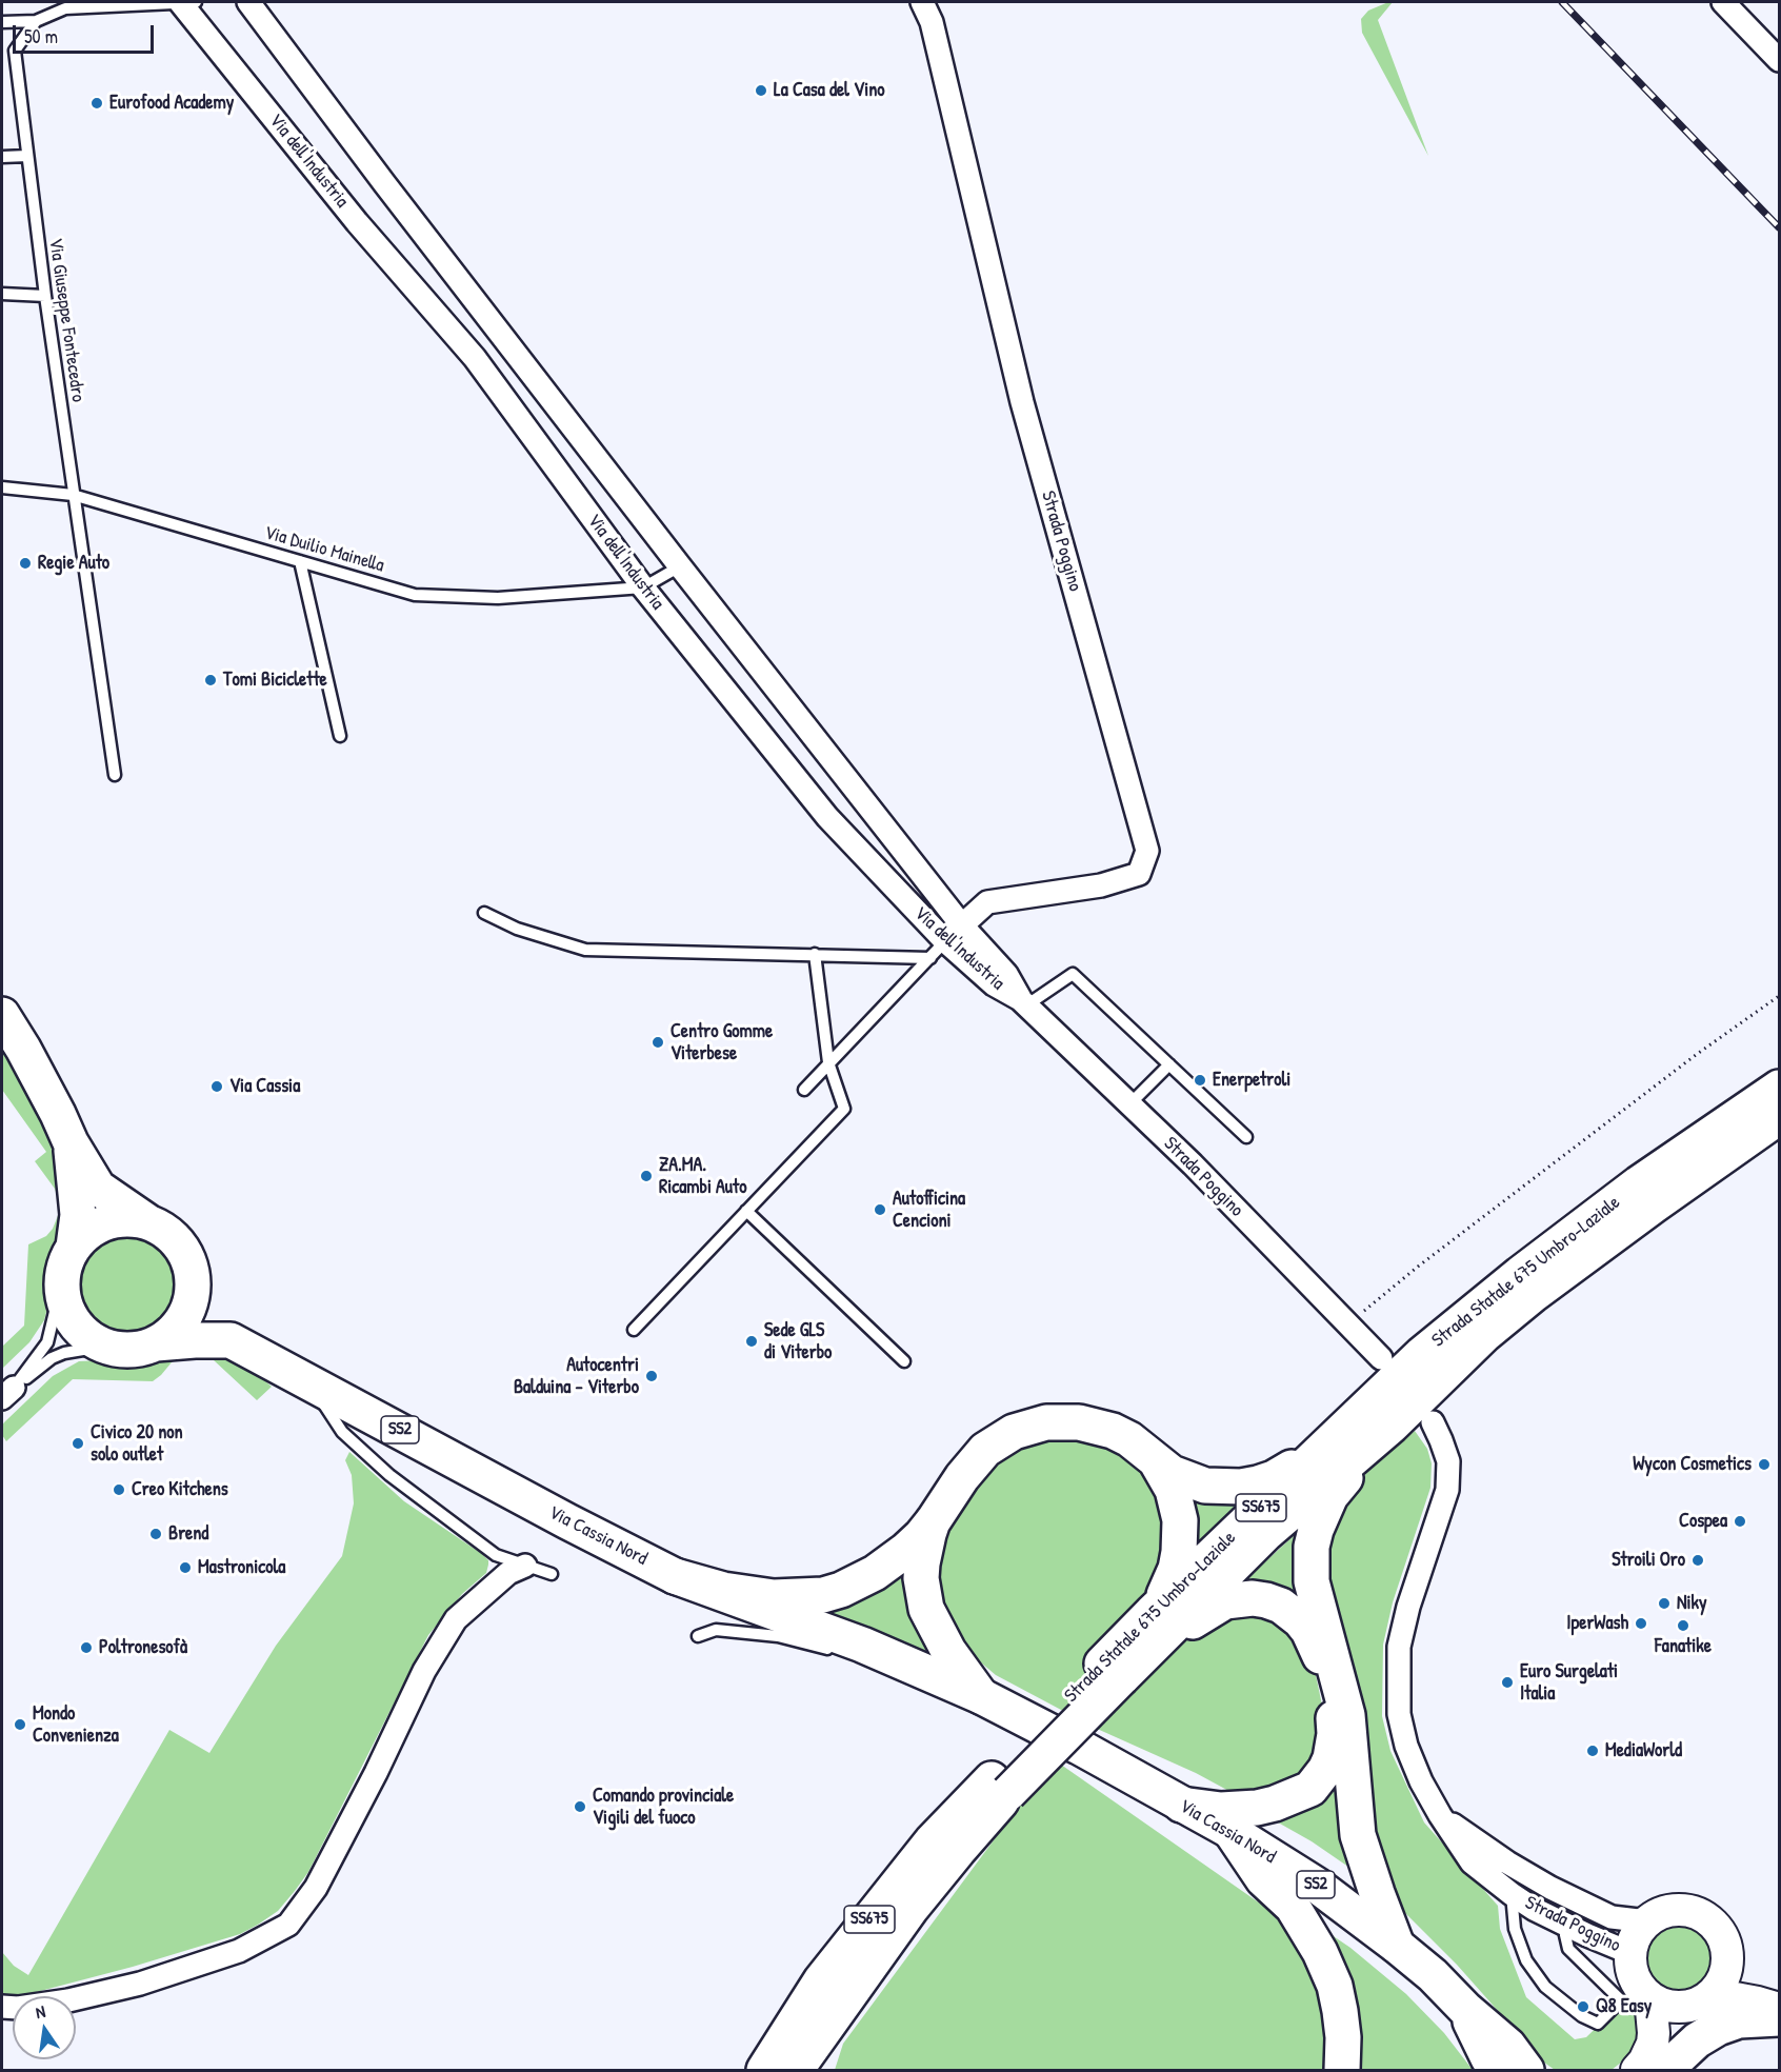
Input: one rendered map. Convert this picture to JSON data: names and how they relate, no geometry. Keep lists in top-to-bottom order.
{
  "streets": {
    "main road": [
      "Strada Statale 675 Umbro-Laziale",
      "SS2",
      "SS675",
      "Via Cassia Nord"
    ],
    "street": ["Via dell'Industria", "Strada Poggino"],
    "lane": ["Via Giuseppe Fontecedro", "Via Duilio Mainella"]
  },
  "crossings": [
    ["Via dell'Industria", "Strada Poggino"],
    ["Via dell'Industria", "Via Duilio Mainella"],
    ["Via Giuseppe Fontecedro", "Via Duilio Mainella"],
    ["SS2", "Via Cassia Nord"]
  ],
  "places": [
    "La Casa del Vino",
    "Eurofood Academy",
    "Regie Auto",
    "Tomi Biciclette",
    "Centro Gomme Viterbese",
    "Enerpetroli",
    "Via Cassia",
    "ZA.MA. Ricambi Auto",
    "Autofficina Cencioni",
    "Sede GLS di Viterbo",
    "Autocentri Balduina - Viterbo",
    "Civico 20 non solo outlet",
    "Wycon Cosmetics",
    "Creo Kitchens",
    "Cospea",
    "Brend",
    "Stroili Oro",
    "Mastronicola",
    "Niky",
    "IperWash",
    "Fanatike",
    "Poltronesofà",
    "Euro Surgelati Italia",
    "Mondo Convenienza",
    "MediaWorld",
    "Comando provinciale Vigili del fuoco",
    "Q8 Easy"
  ],
  "scale_bar": "50 m",
  "north": "top"
}
